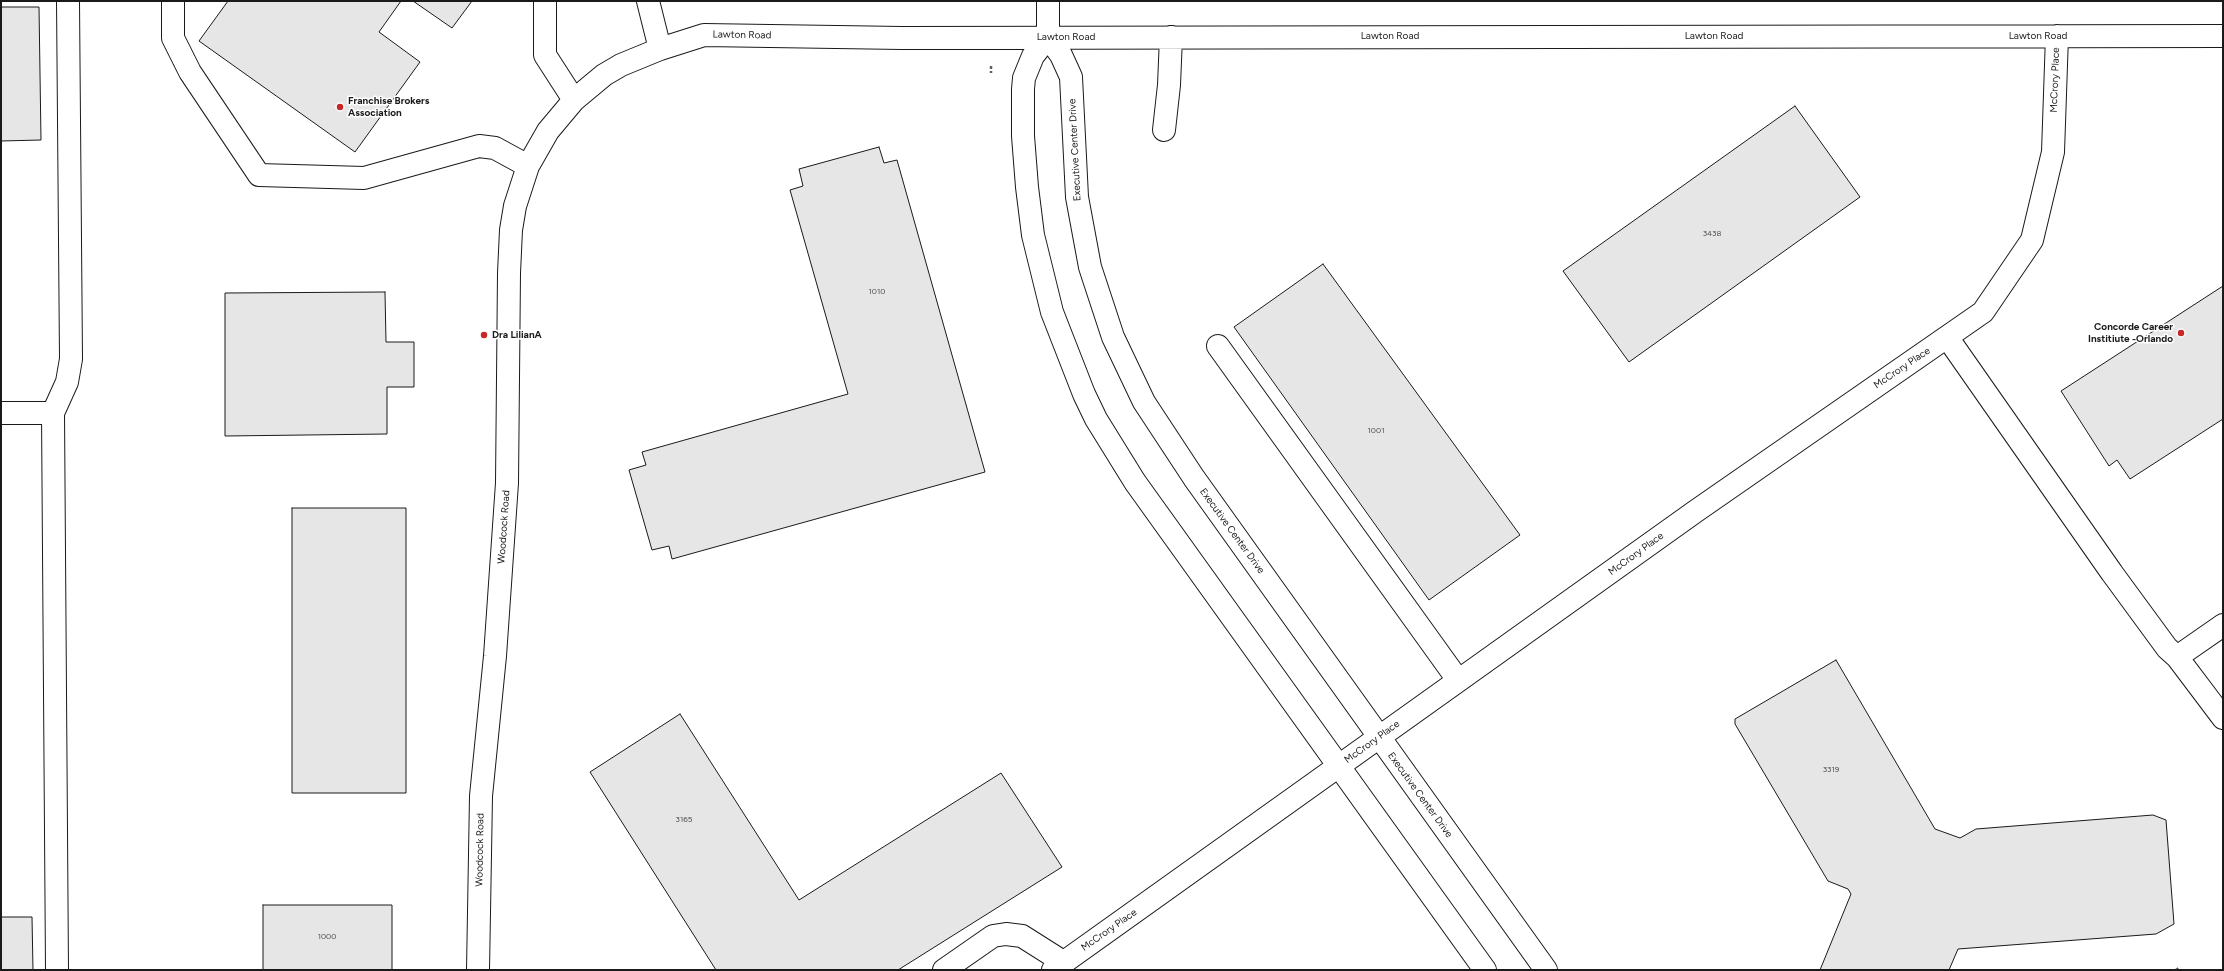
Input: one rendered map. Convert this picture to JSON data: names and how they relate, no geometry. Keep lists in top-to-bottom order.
{
  "streets": {
    "street": [
      "Lawton Road",
      "McCrory Place",
      "Executive Center Drive",
      "Woodcock Road"
    ]
  },
  "crossings": [
    ["Lawton Road", "McCrory Place"],
    ["Lawton Road", "Executive Center Drive"],
    ["Lawton Road", "Woodcock Road"],
    ["McCrory Place", "Executive Center Drive"]
  ],
  "places": ["Franchise Brokers Association", "Concorde Career Institiute -Orlando", "Dra LilianA"],
  "house_numbers": [
    "3438",
    "1010",
    "1001",
    "3319",
    "3165",
    "1000"
  ]
}
